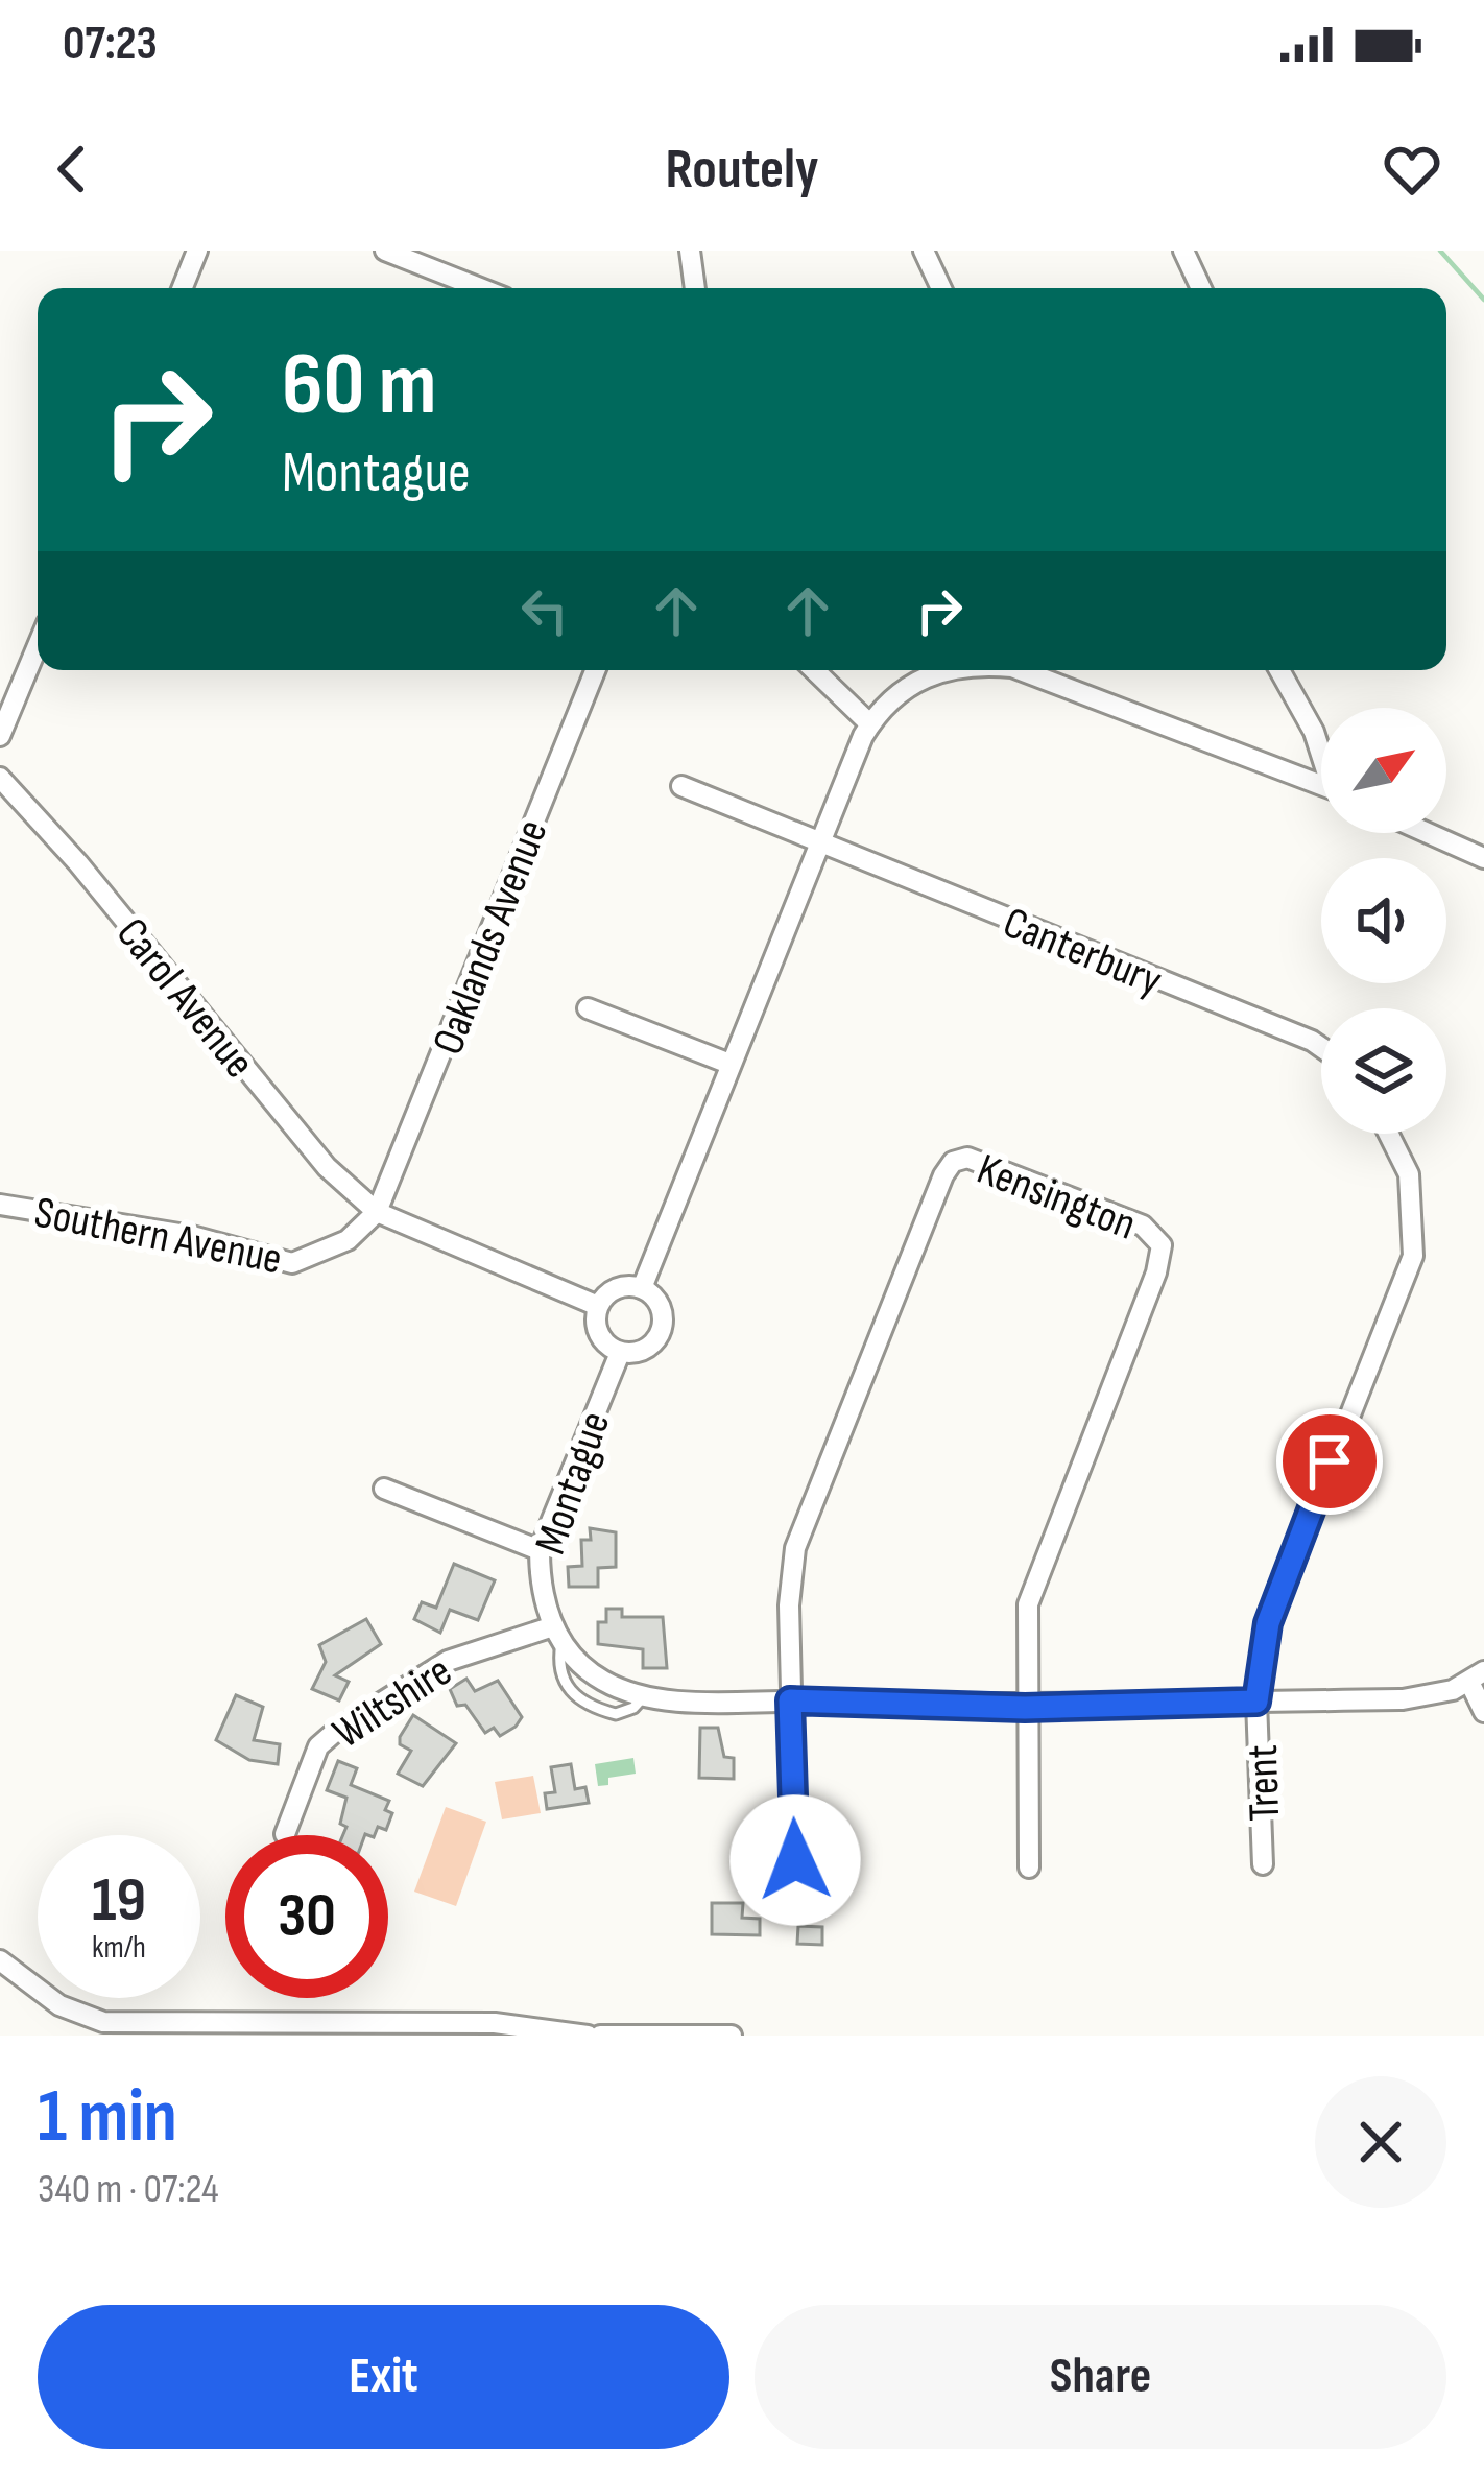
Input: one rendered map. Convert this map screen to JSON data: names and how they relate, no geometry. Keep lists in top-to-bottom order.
{
  "streets": {
    "street": [
      "Oaklands Avenue",
      "Canterbury",
      "Carol Avenue",
      "Kensington",
      "Southern Avenue",
      "Montague",
      "Wiltshire",
      "Trent"
    ]
  },
  "crossings": [
    ["Oaklands Avenue", "Carol Avenue"],
    ["Oaklands Avenue", "Southern Avenue"],
    ["Carol Avenue", "Southern Avenue"],
    ["Carol Avenue", "Montague"],
    ["Montague", "Wiltshire"]
  ],
  "north": "top right",
  "page": {
    "status": "07:23",
    "header": "Routely",
    "turn": ["60 m", "Montague"],
    "speed": "19 km/h",
    "limit": "30",
    "heading": ["1 min", "340 m · 07:24"],
    "buttons": ["Exit", "Share"]
  }
}
